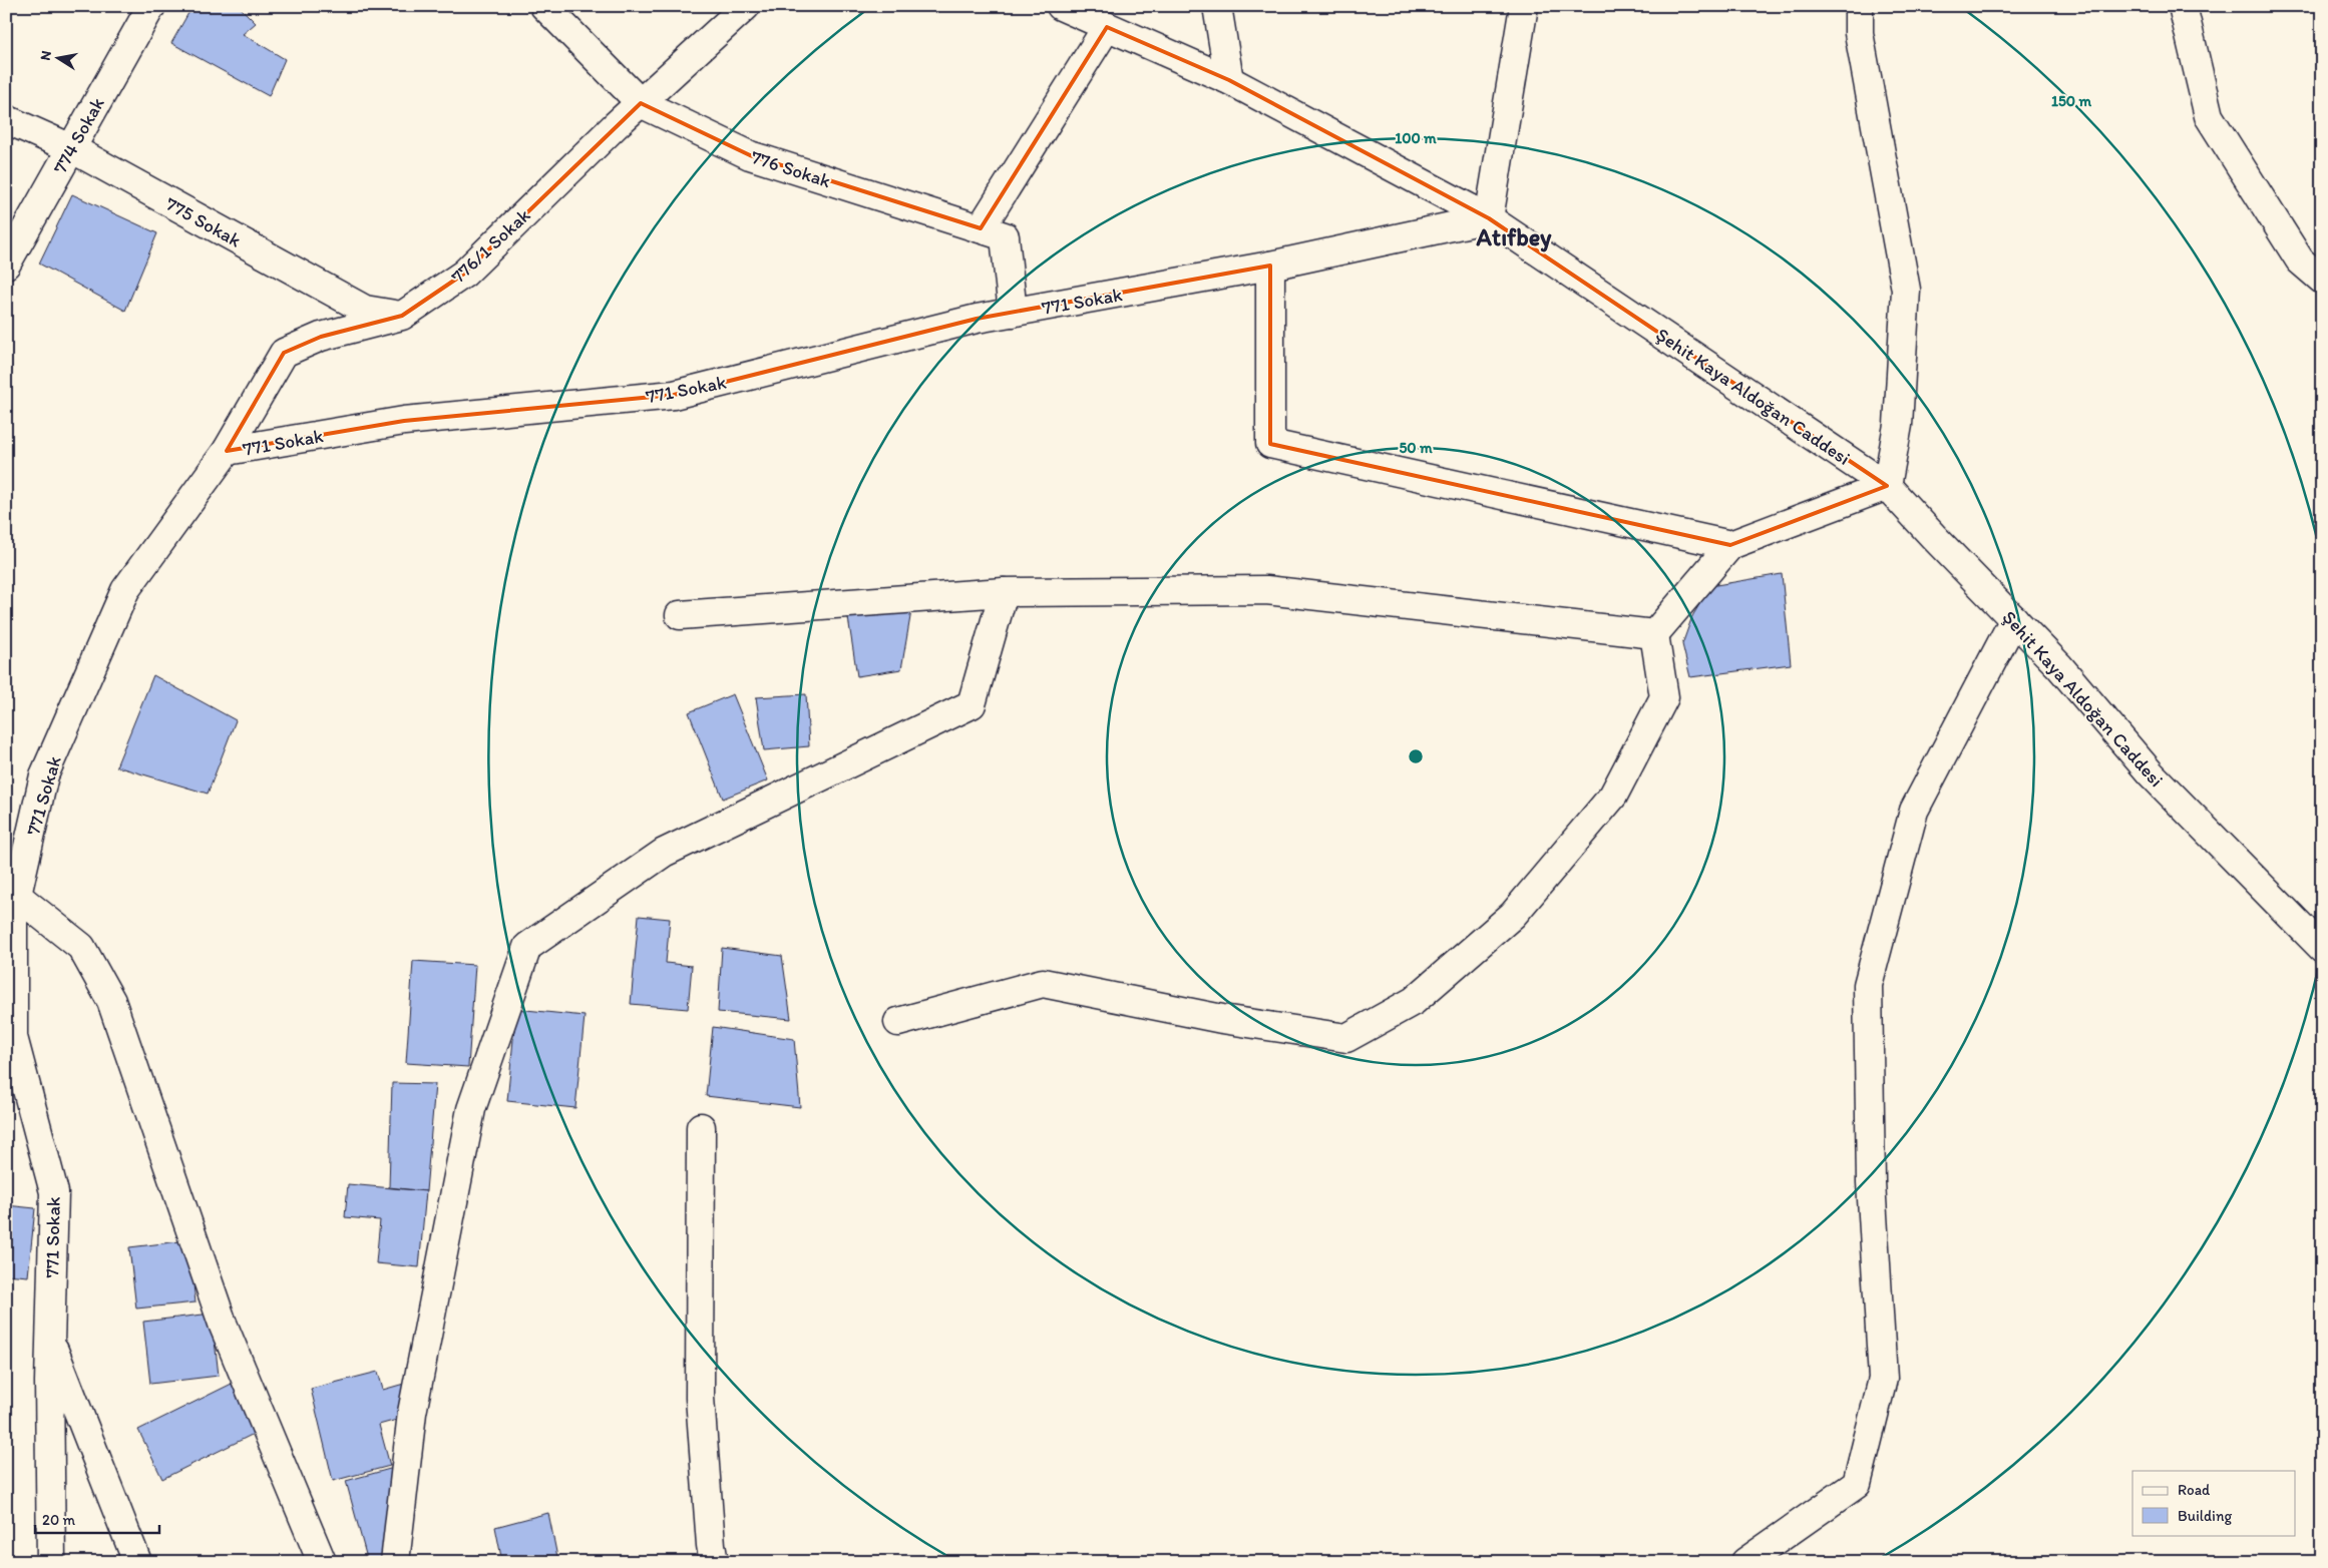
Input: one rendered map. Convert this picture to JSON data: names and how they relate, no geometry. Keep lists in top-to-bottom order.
{
  "streets": {
    "street": [
      "774 Sokak",
      "776 Sokak",
      "775 Sokak",
      "776/1 Sokak",
      "771 Sokak",
      "Şehit Kaya Aldoğan Caddesi"
    ]
  },
  "crossings": [
    ["774 Sokak", "775 Sokak"],
    ["776 Sokak", "776/1 Sokak"],
    ["776 Sokak", "771 Sokak"],
    ["775 Sokak", "776/1 Sokak"],
    ["776/1 Sokak", "771 Sokak"],
    ["771 Sokak", "Şehit Kaya Aldoğan Caddesi"]
  ],
  "districts": ["Atıfbey"],
  "legend": ["Road", "Building"],
  "scale_bar": "20 m",
  "north": "left",
  "rings": ["150 m", "100 m", "50 m"]
}
